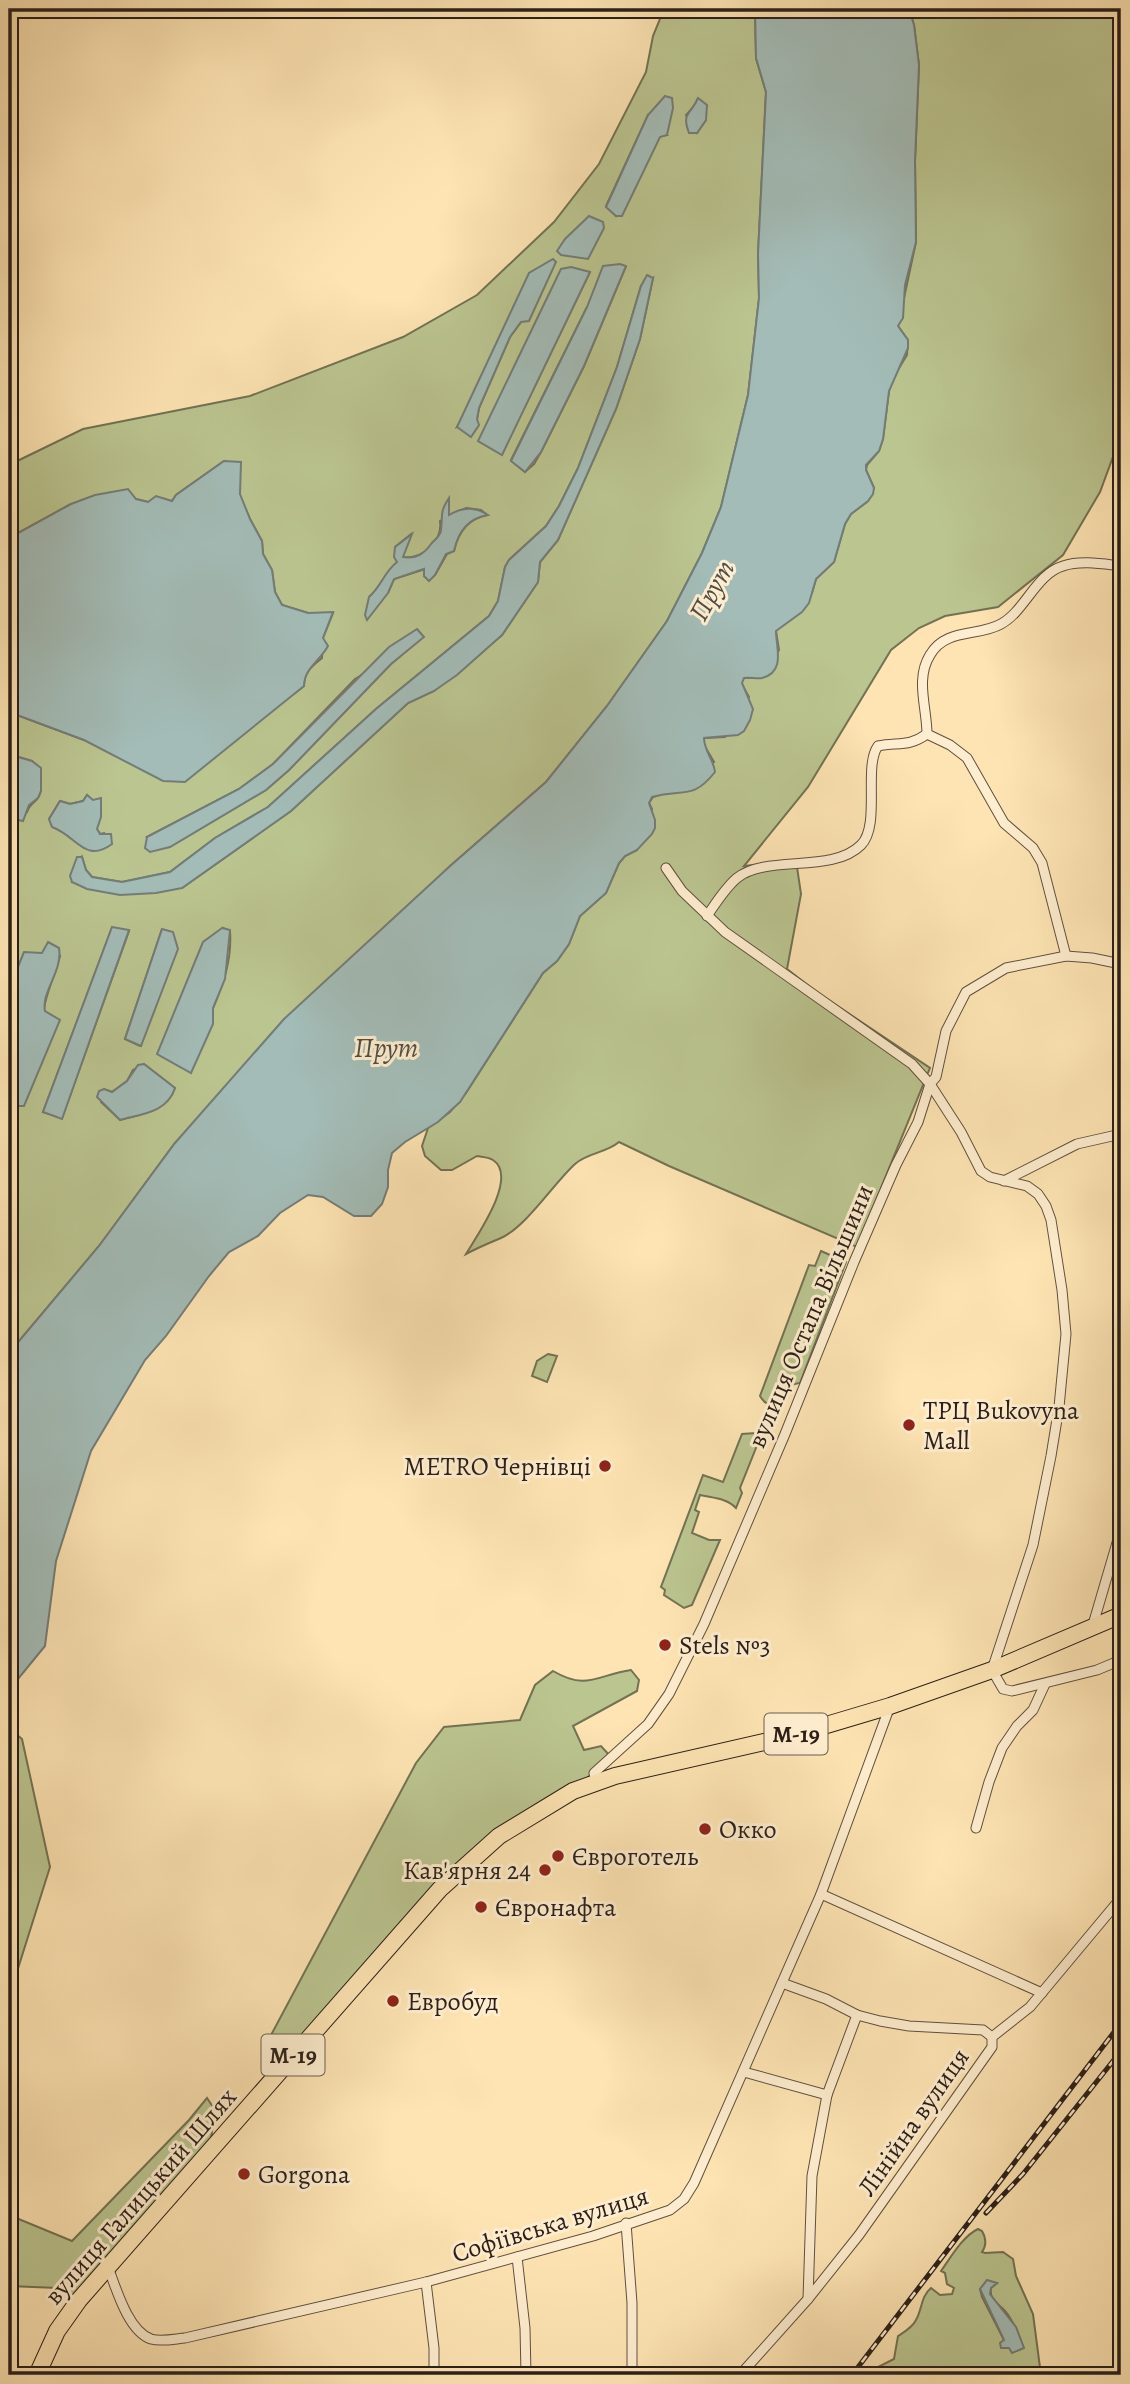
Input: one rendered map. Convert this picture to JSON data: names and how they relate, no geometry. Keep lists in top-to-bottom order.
{
  "streets": {
    "highway": ["М-19", "вулиця Галицький Шлях"],
    "street": ["вулиця Остапа Вільшини", "Лінійна вулиця", "Софіївська вулиця"]
  },
  "crossings": [
    ["вулиця Остапа Вільшини", "вулиця Галицький Шлях"],
    ["вулиця Галицький Шлях", "Софіївська вулиця"]
  ],
  "water": ["Прут"],
  "places": [
    "ТРЦ Bukovyna Mall",
    "METRO Чернівці",
    "Stels №3",
    "Окко",
    "Євроготель",
    "Кав'ярня 24",
    "Євронафта",
    "Евробуд",
    "Gorgona"
  ]
}
